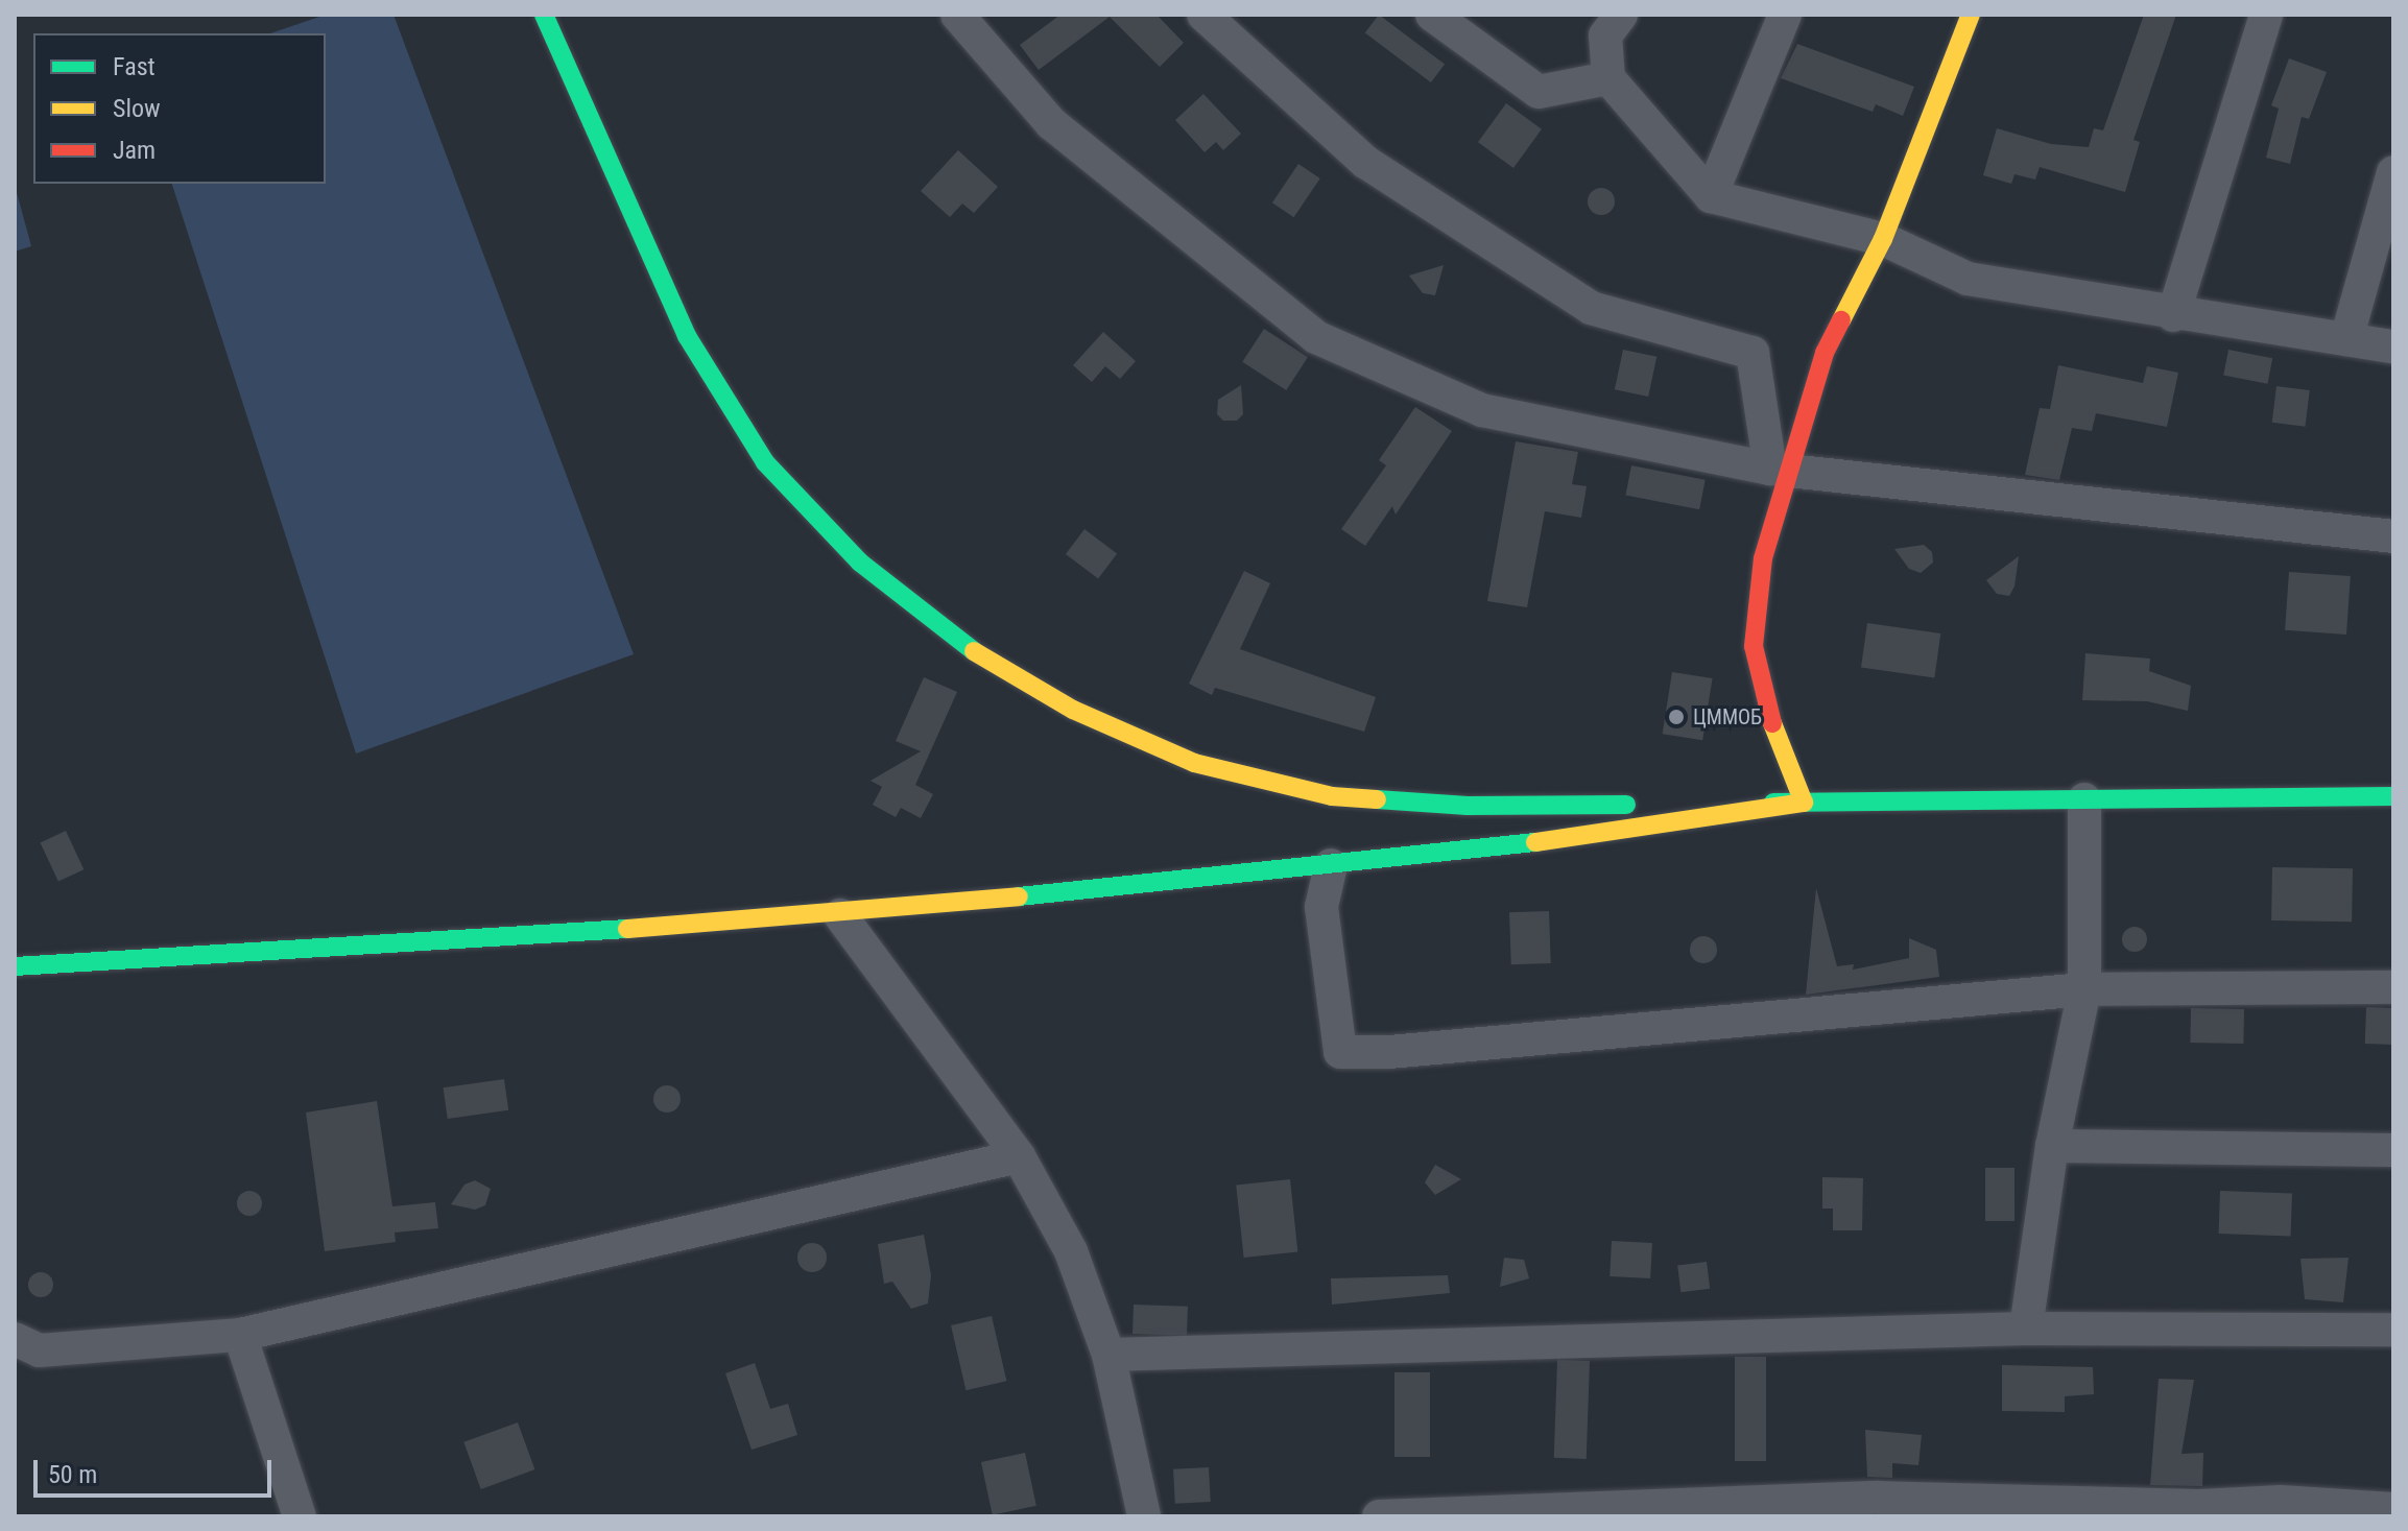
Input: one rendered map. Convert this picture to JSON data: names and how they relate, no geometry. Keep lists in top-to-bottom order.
{
  "places": ["ЦММОБ"],
  "legend": ["Fast", "Slow", "Jam"],
  "scale_bar": "50 m"
}
